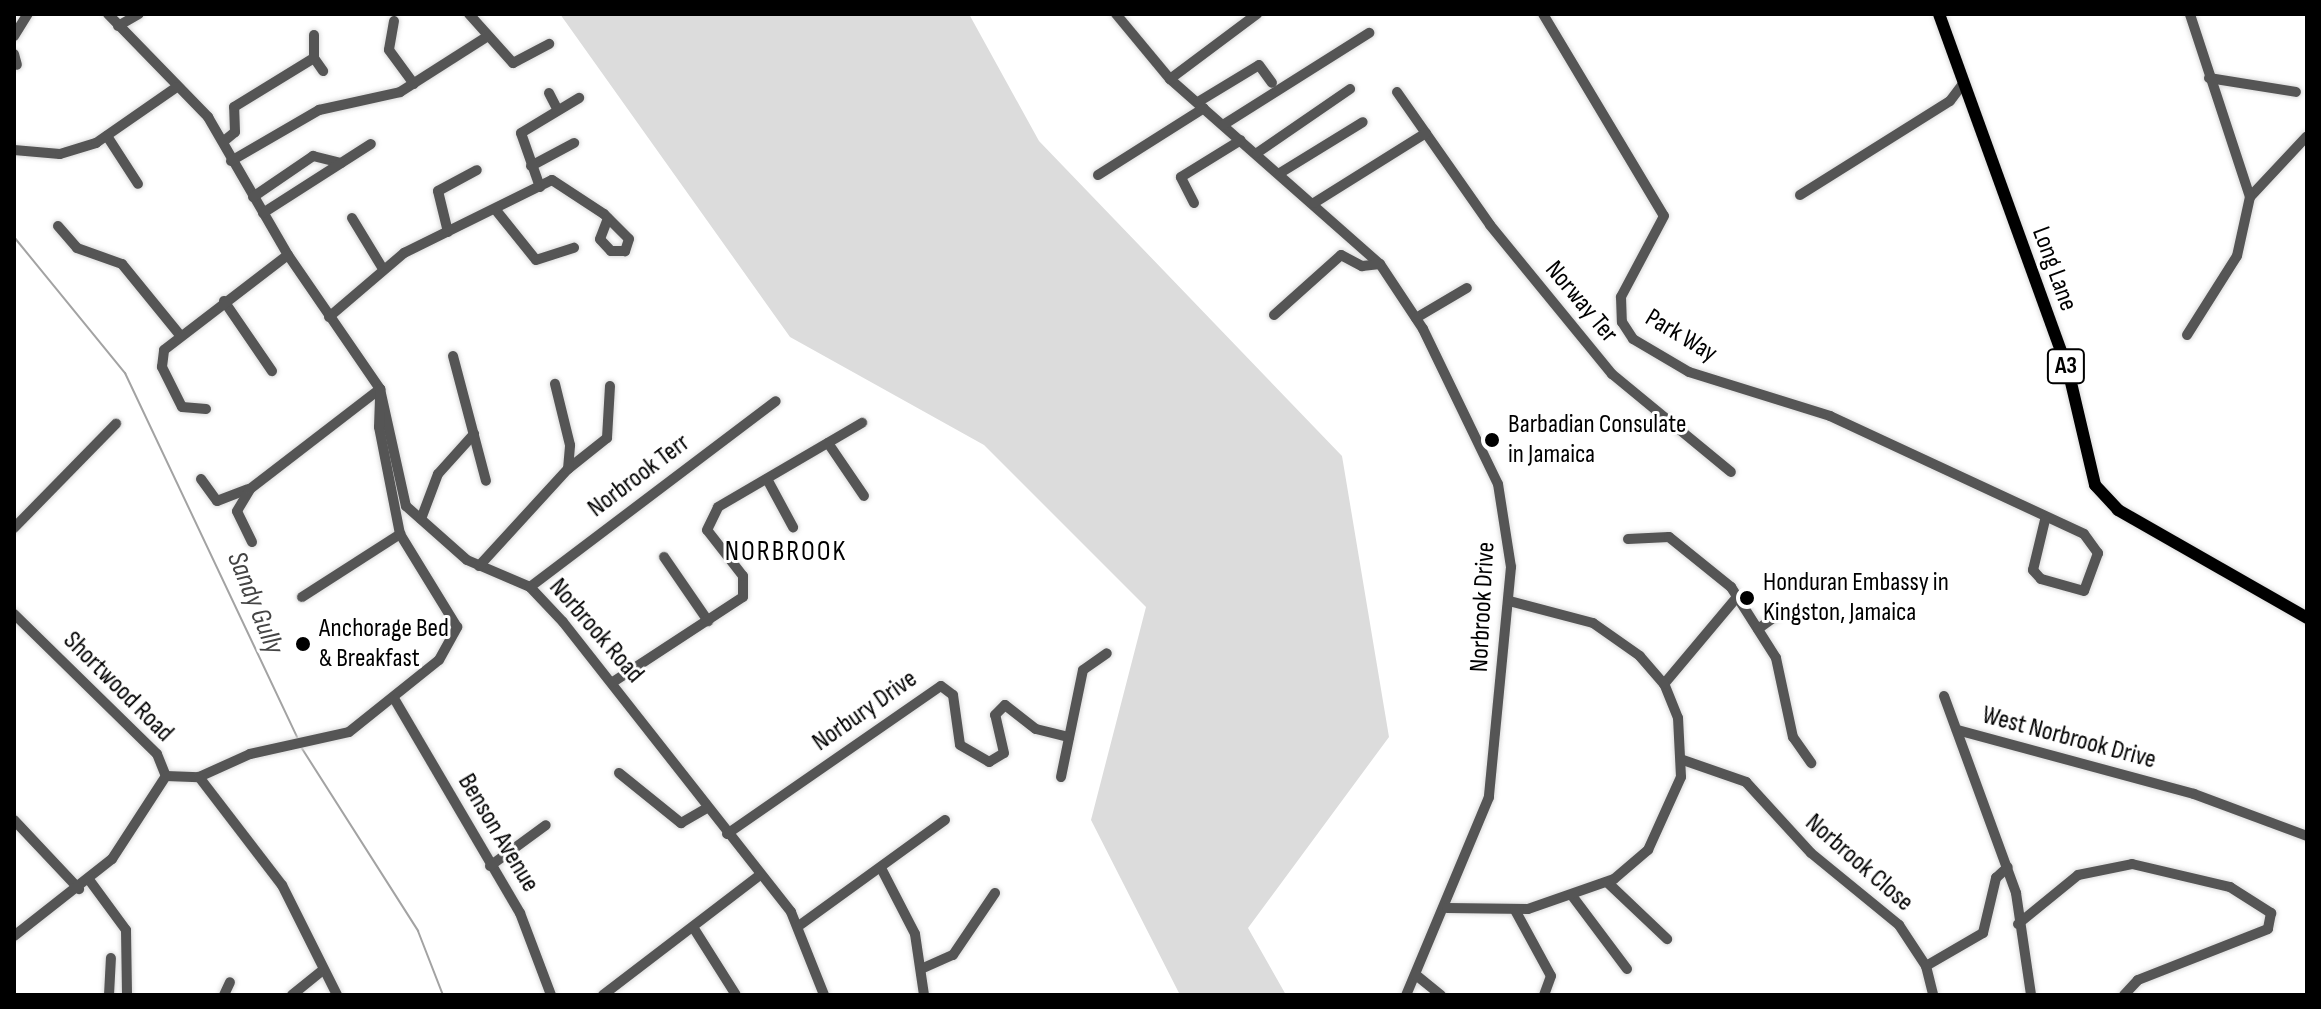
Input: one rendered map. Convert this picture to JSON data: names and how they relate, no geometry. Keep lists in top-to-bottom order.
{
  "streets": {
    "main road": ["Long Lane", "A3"],
    "street": [
      "Norway Ter",
      "Park Way",
      "Norbrook Terr",
      "Norbrook Drive",
      "Norbrook Road",
      "Shortwood Road",
      "Norbury Drive",
      "West Norbrook Drive",
      "Benson Avenue",
      "Norbrook Close"
    ]
  },
  "crossings": [
    ["Norbrook Terr", "Norbrook Road"],
    ["Norbrook Road", "Shortwood Road"],
    ["Norbrook Road", "Norbury Drive"],
    ["Shortwood Road", "Benson Avenue"]
  ],
  "districts": ["NORBROOK"],
  "water": ["Sandy Gully"],
  "places": ["Barbadian Consulate in Jamaica", "Honduran Embassy in Kingston, Jamaica", "Anchorage Bed & Breakfast"]
}
